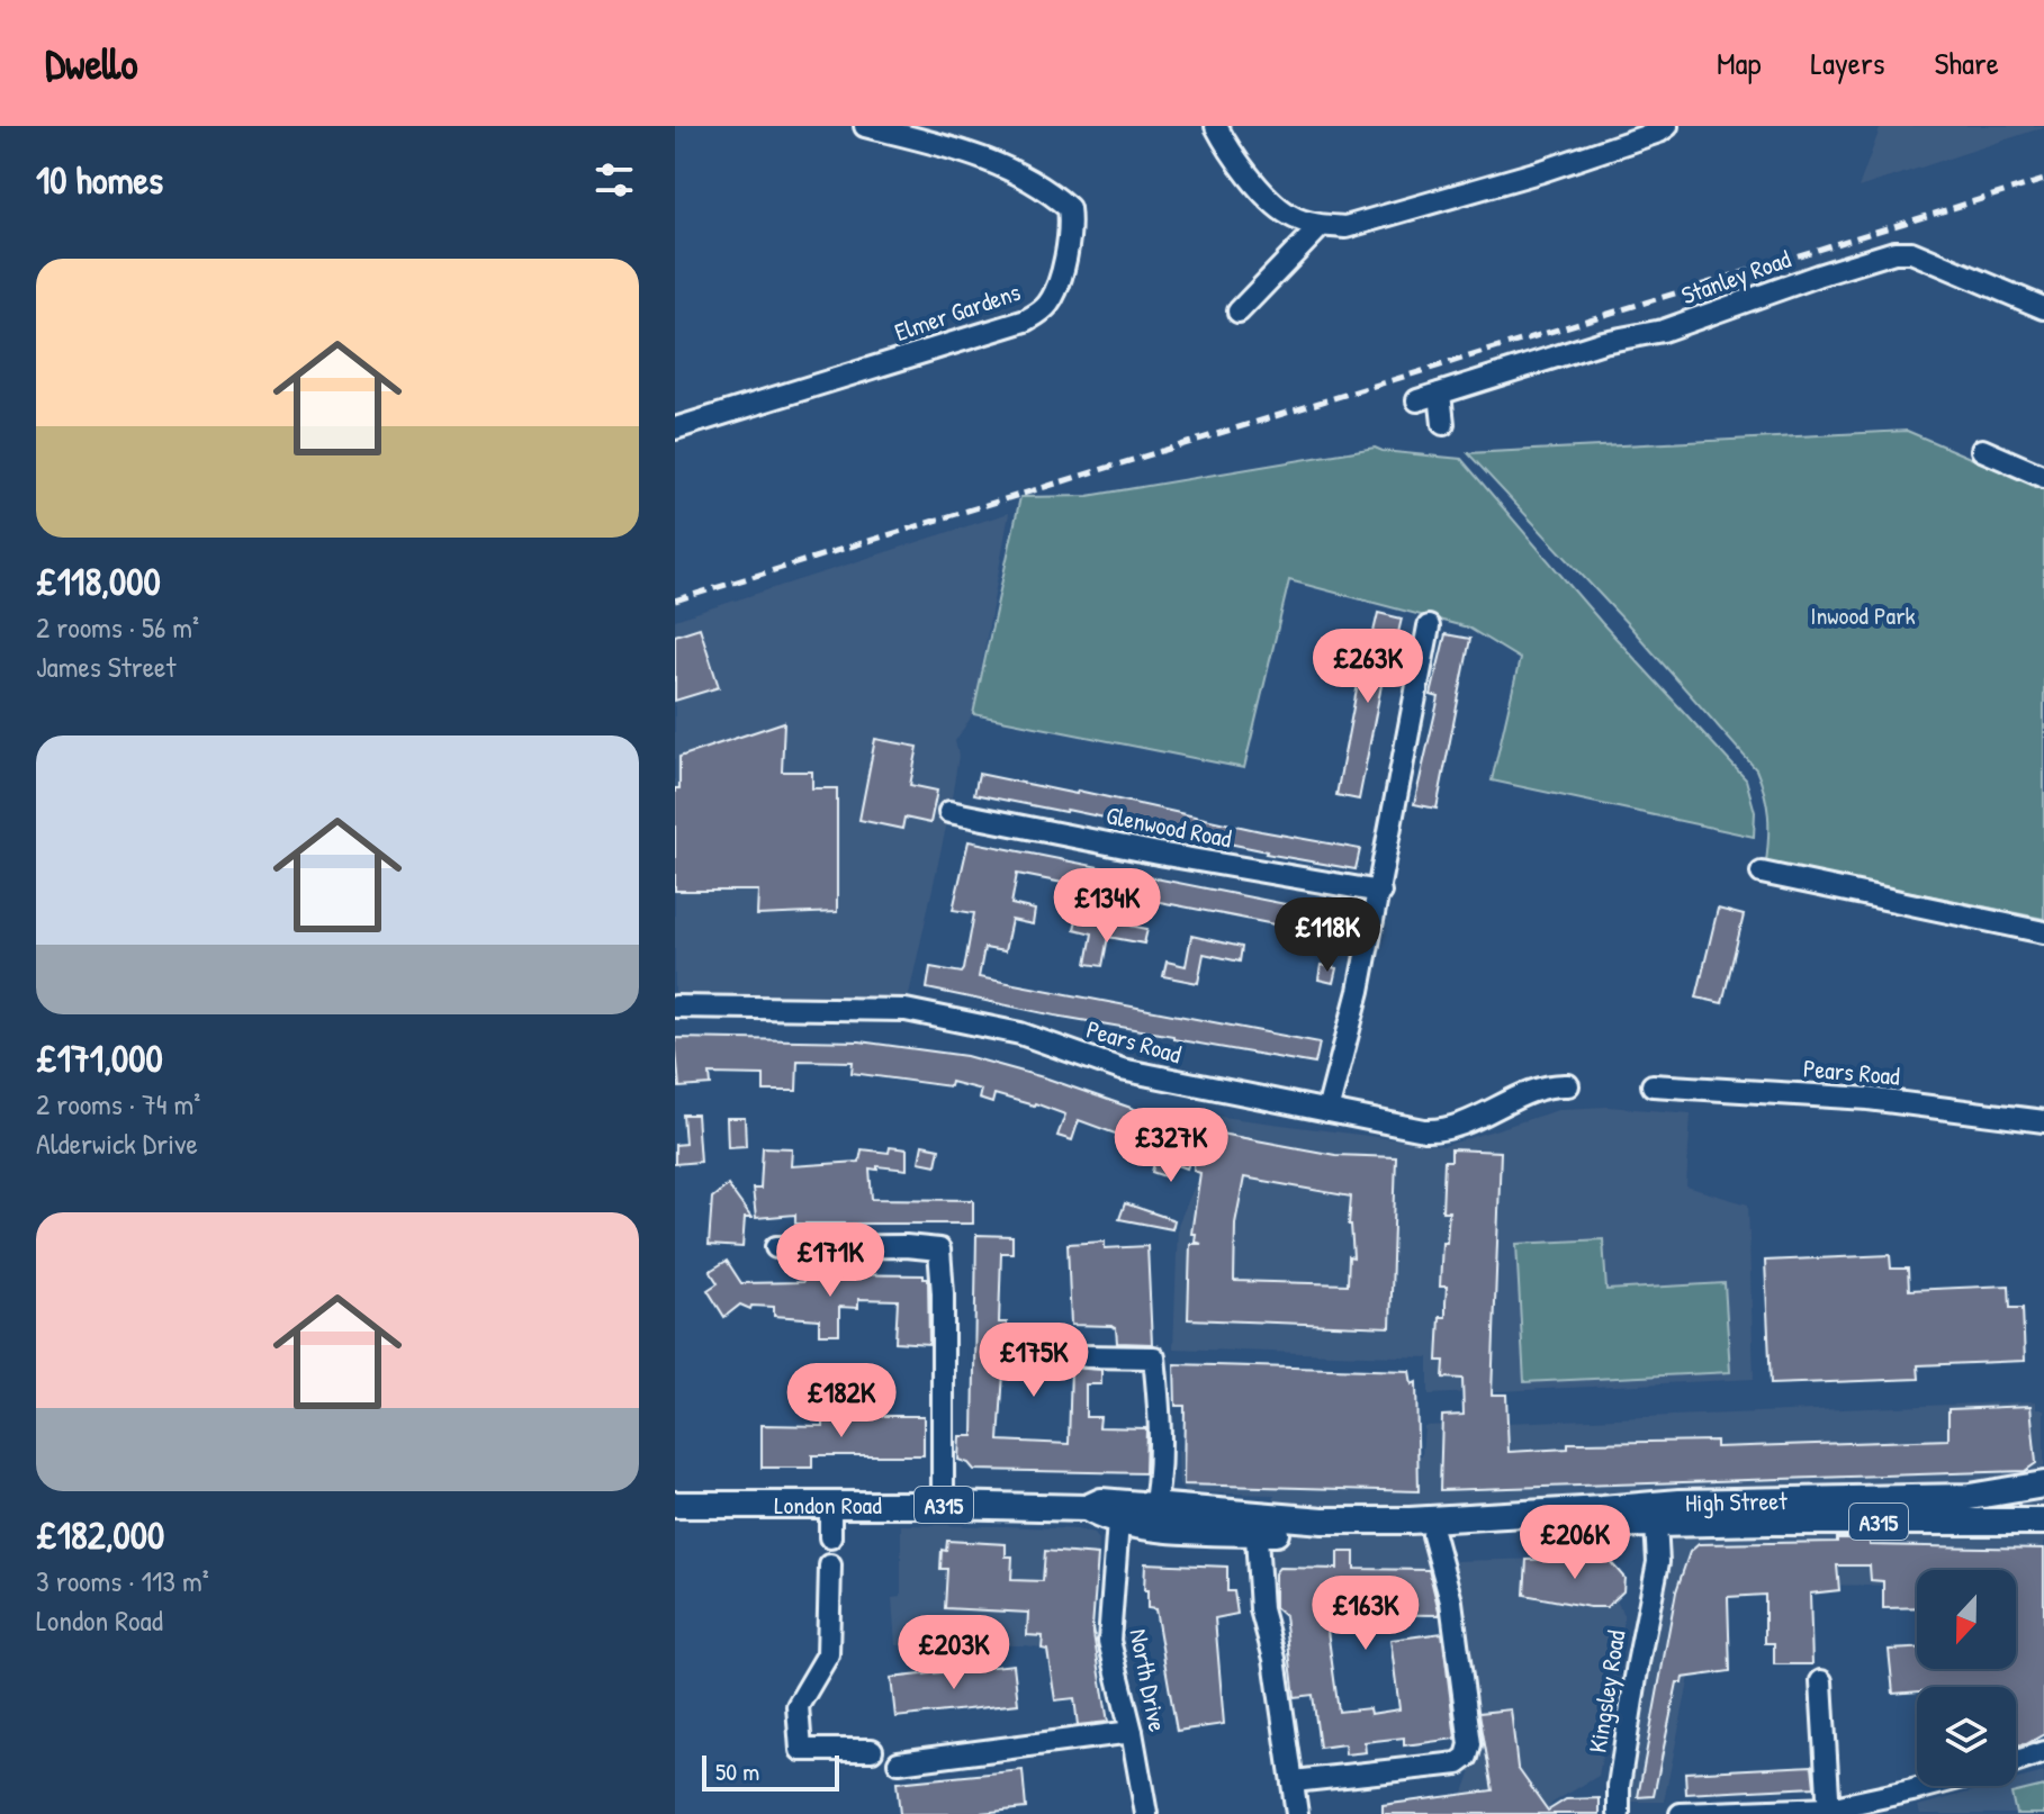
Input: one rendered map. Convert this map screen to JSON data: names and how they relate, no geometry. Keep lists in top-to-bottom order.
{
  "streets": {
    "main road": ["High Street", "London Road", "A315"],
    "street": [
      "Stanley Road",
      "Elmer Gardens",
      "Glenwood Road",
      "Pears Road",
      "North Drive",
      "Kingsley Road"
    ]
  },
  "crossings": [
    ["High Street", "London Road"],
    ["High Street", "Kingsley Road"],
    ["London Road", "North Drive"]
  ],
  "parks": ["Inwood Park"],
  "scale_bar": "50 m",
  "north": "bottom",
  "page": {
    "header": "Dwello",
    "nav": ["Map", "Layers", "Share"],
    "heading": "10 homes",
    "list": [
      {
        "name": "£118,000",
        "note": "2 rooms · 56 m² · James Street"
      },
      {
        "name": "£171,000",
        "note": "2 rooms · 74 m² · Alderwick Drive"
      },
      {
        "name": "£182,000",
        "note": "3 rooms · 113 m² · London Road"
      }
    ],
    "price": [
      "£263K",
      "£134K",
      "£118K",
      "£327K",
      "£171K",
      "£175K",
      "£182K",
      "£206K",
      "£163K",
      "£203K"
    ],
    "scale": "50 m"
  }
}
